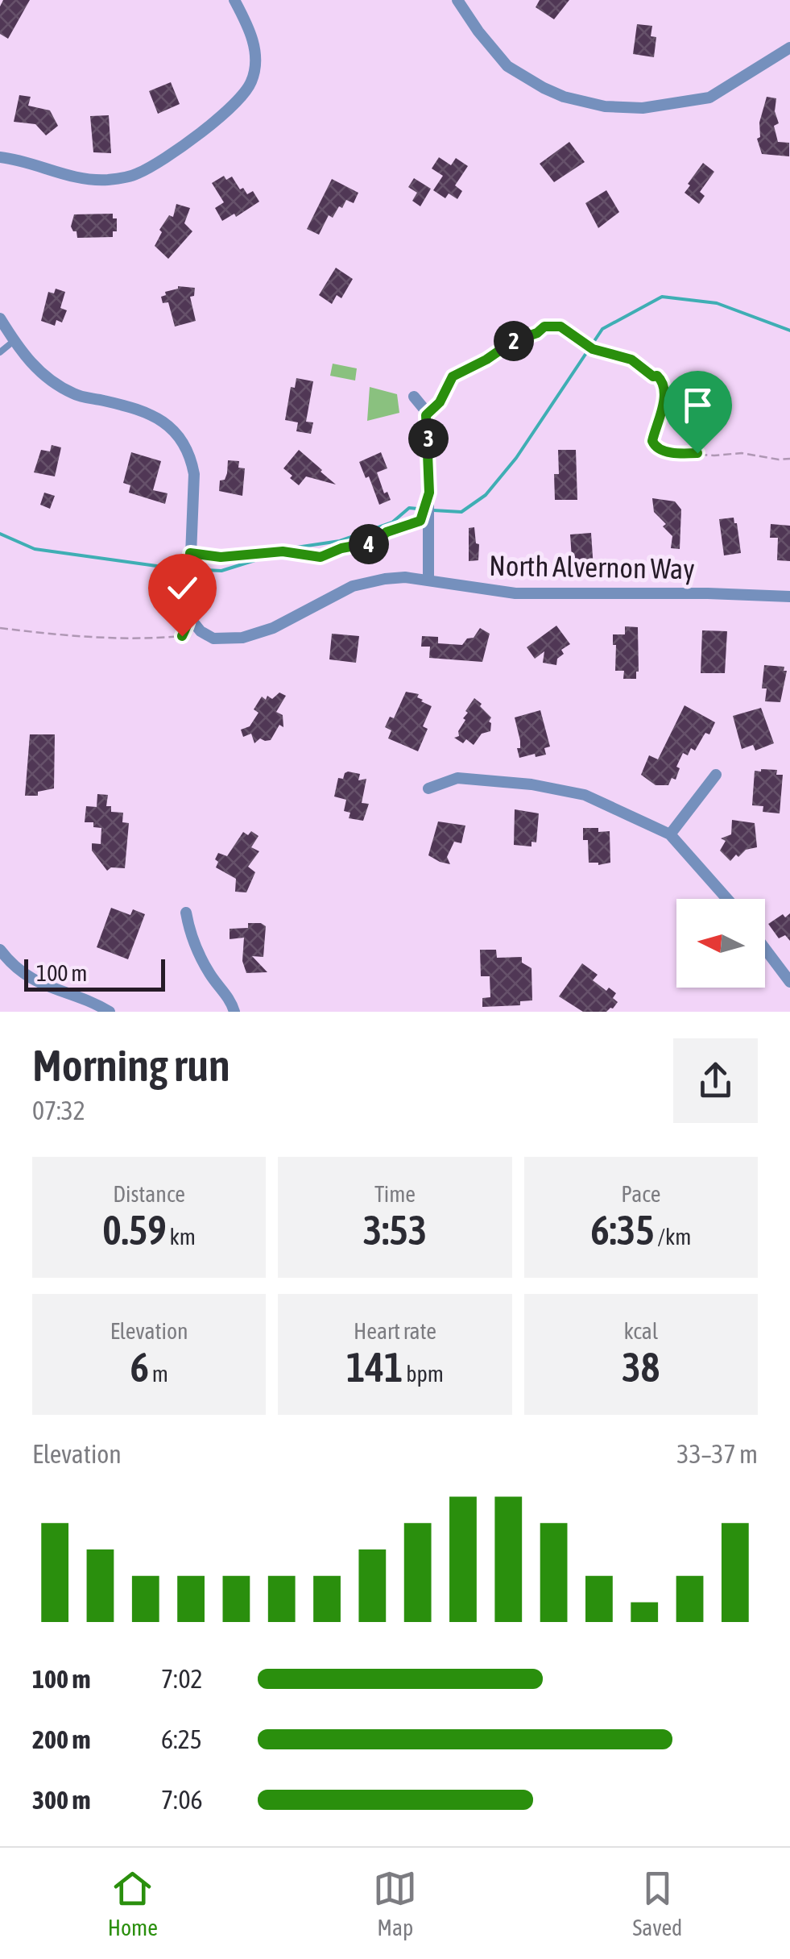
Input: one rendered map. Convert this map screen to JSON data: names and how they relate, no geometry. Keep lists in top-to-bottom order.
{
  "streets": {
    "street": ["North Alvernon Way"]
  },
  "scale_bar": "100 m",
  "north": "left",
  "page": {
    "pins": ["2", "3", "4"],
    "scale": "100 m",
    "heading": ["Morning run", "07:32"],
    "stats": [
      ["Distance", "0.59 km"],
      ["Time", "3:53"],
      ["Pace", "6:35 /km"],
      ["Elevation", "6 m"],
      ["Heart rate", "141 bpm"],
      ["kcal", "38"]
    ],
    "chart": ["Elevation", "33–37 m"],
    "list": [
      {
        "name": "100 m",
        "note": "7:02"
      },
      {
        "name": "200 m",
        "note": "6:25"
      },
      {
        "name": "300 m",
        "note": "7:06"
      }
    ],
    "tabs": ["Home", "Map", "Saved"]
  }
}
